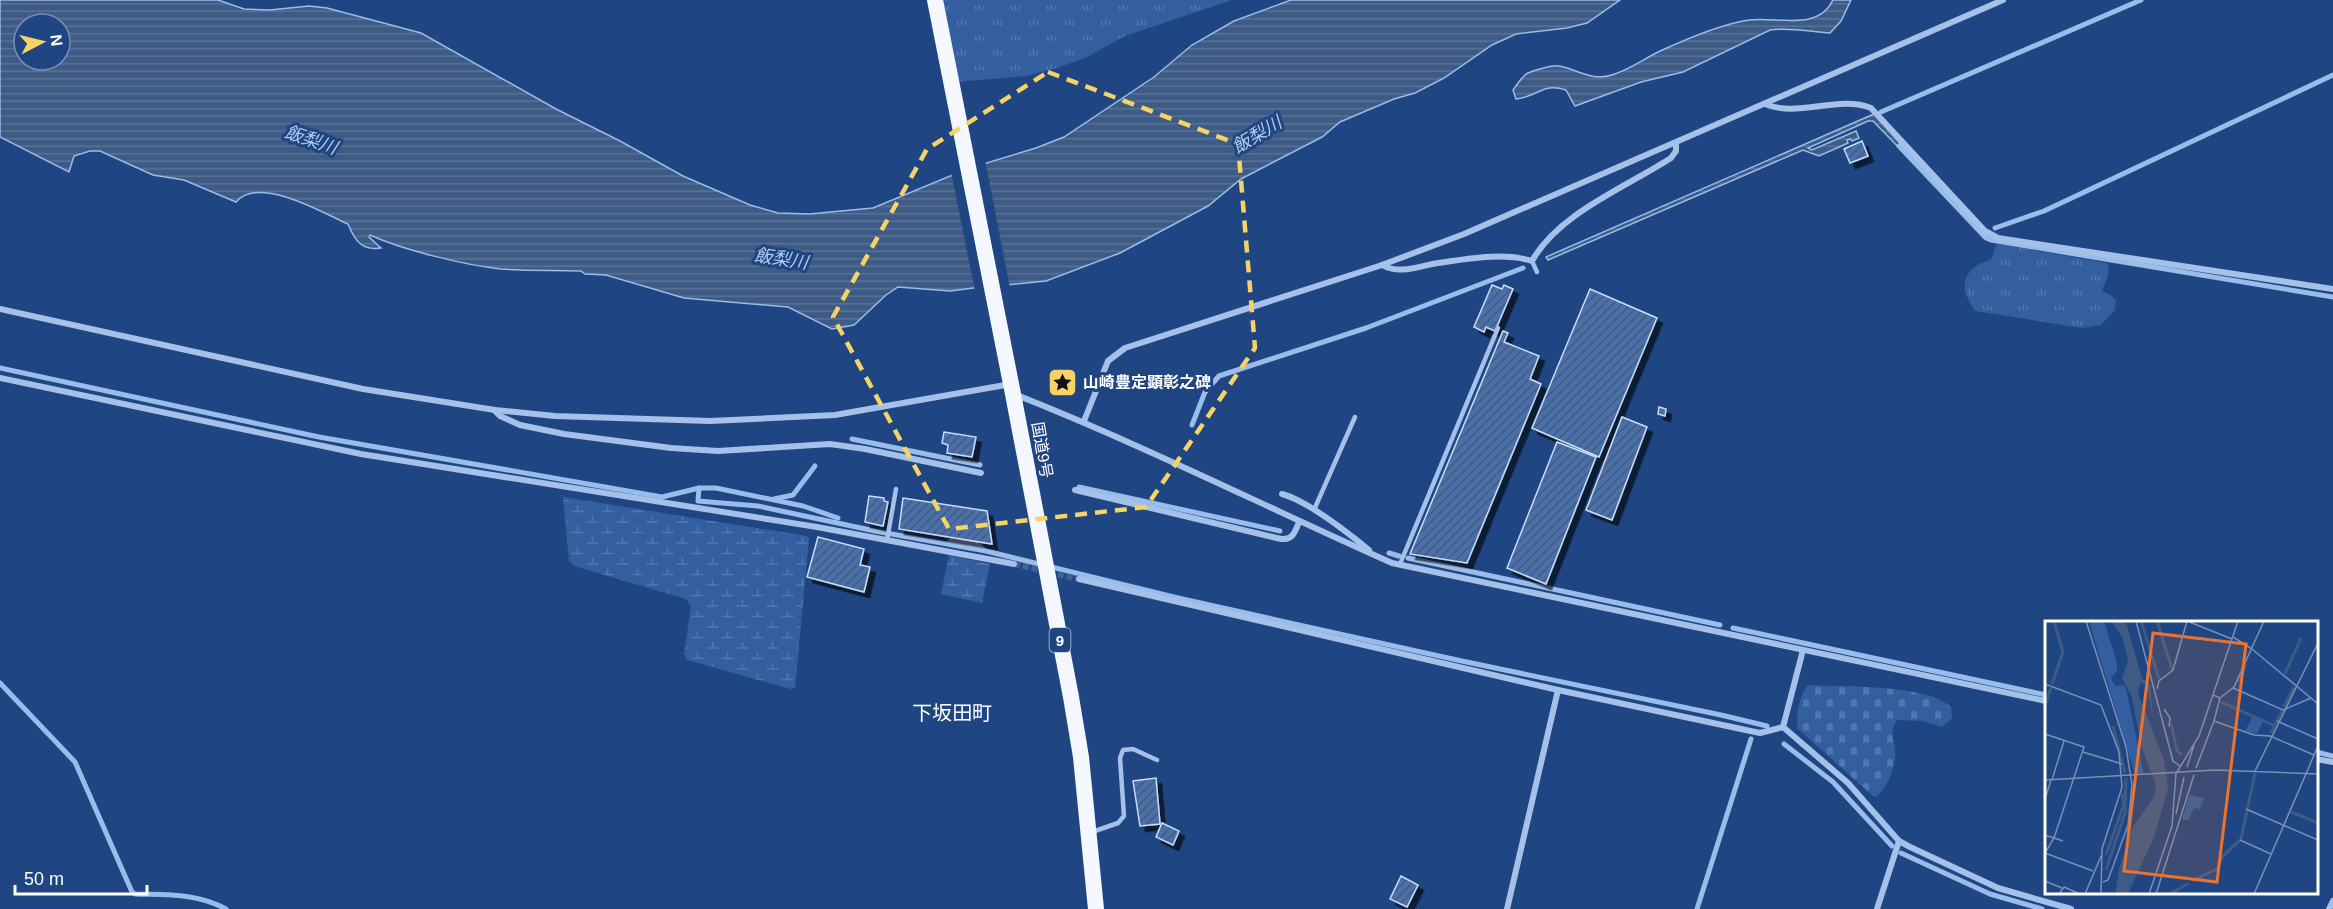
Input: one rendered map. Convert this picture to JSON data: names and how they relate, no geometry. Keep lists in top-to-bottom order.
{
  "streets": {
    "highway": ["国道9号", "9"]
  },
  "districts": ["下坂田町"],
  "water": ["飯梨川"],
  "places": {
    "place": ["山崎豊定顕彰之碑"]
  },
  "scale_bar": "50 m",
  "north": "right"
}
